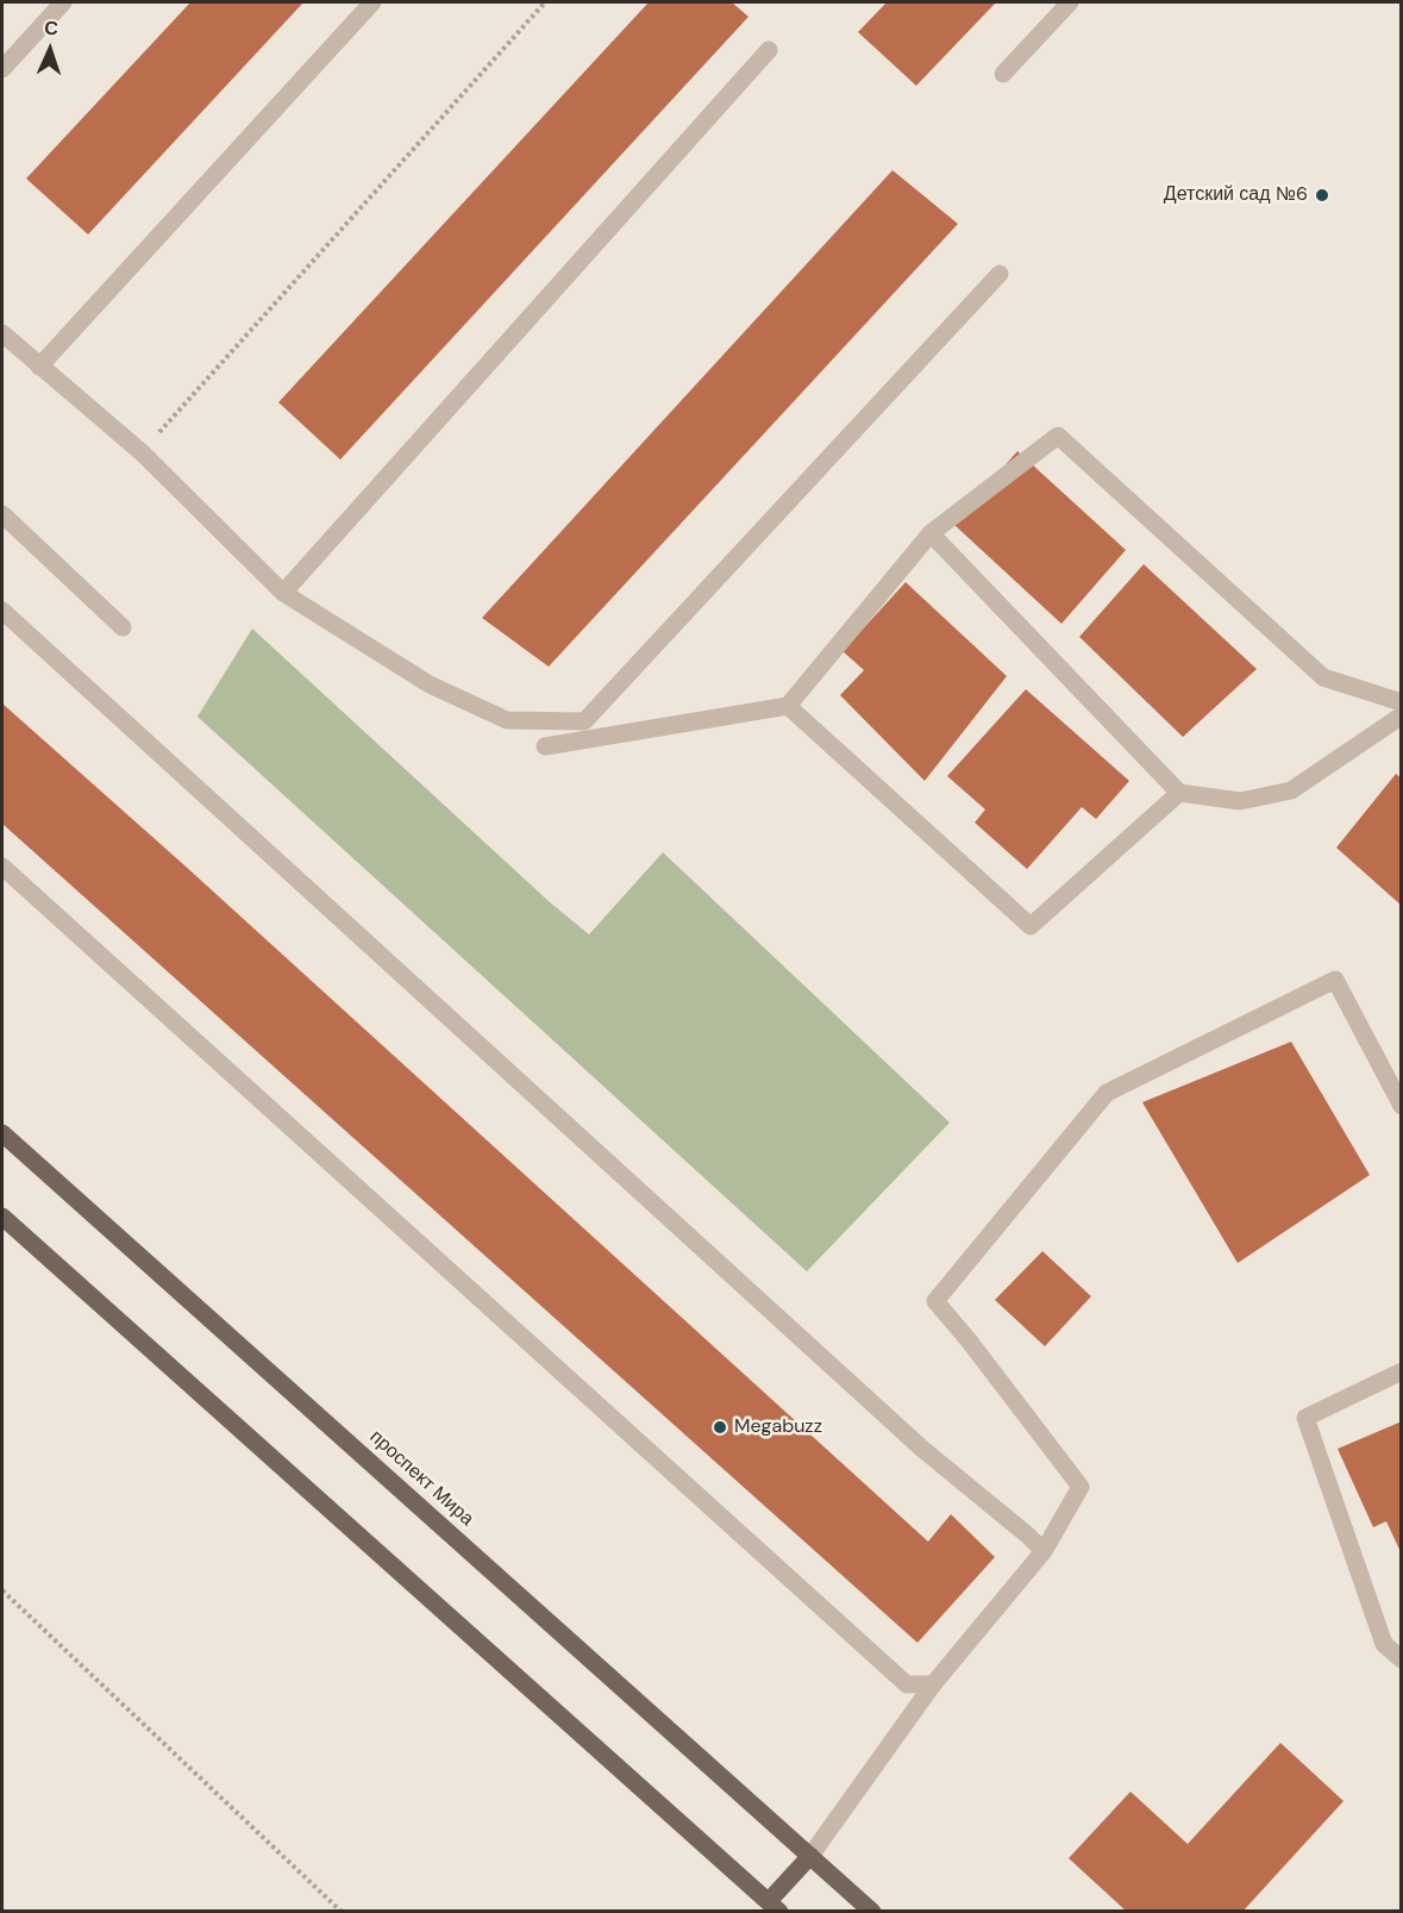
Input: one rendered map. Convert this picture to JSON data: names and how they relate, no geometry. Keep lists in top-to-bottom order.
{
  "streets": {
    "main road": ["проспект Мира"]
  },
  "places": ["Детский сад №6", "Megabuzz"],
  "north": "top"
}
